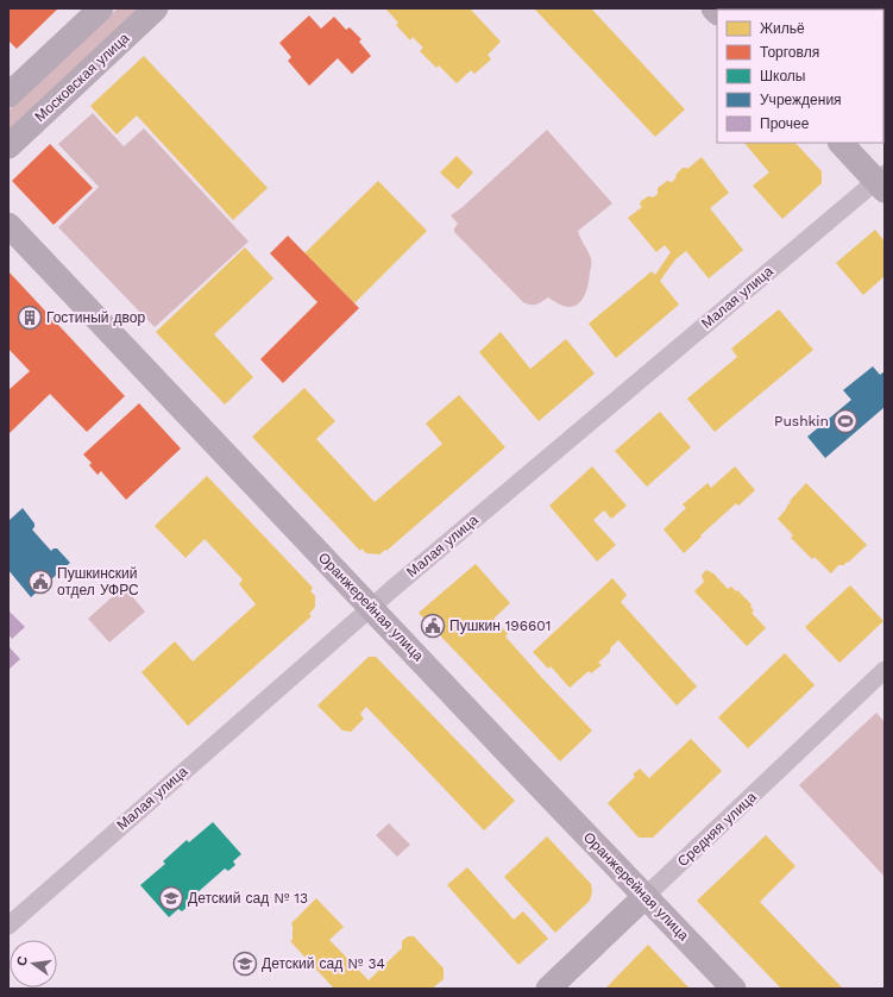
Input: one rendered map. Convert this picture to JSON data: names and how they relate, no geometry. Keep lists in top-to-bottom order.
{
  "streets": {
    "street": [
      "Московская улица",
      "Малая улица",
      "Оранжерейная улица",
      "Средняя улица"
    ]
  },
  "crossings": [
    ["Малая улица", "Оранжерейная улица"],
    ["Оранжерейная улица", "Средняя улица"]
  ],
  "places": {
    "building": ["Гостиный двор"],
    "sports": ["Pushkin"],
    "public building": ["Пушкинский отдел УФРС", "Пушкин 196601"],
    "school or university": ["Детский сад № 13", "Детский сад № 34"]
  },
  "legend": [
    "Жильё",
    "Торговля",
    "Школы",
    "Учреждения",
    "Прочее"
  ],
  "north": "left"
}
